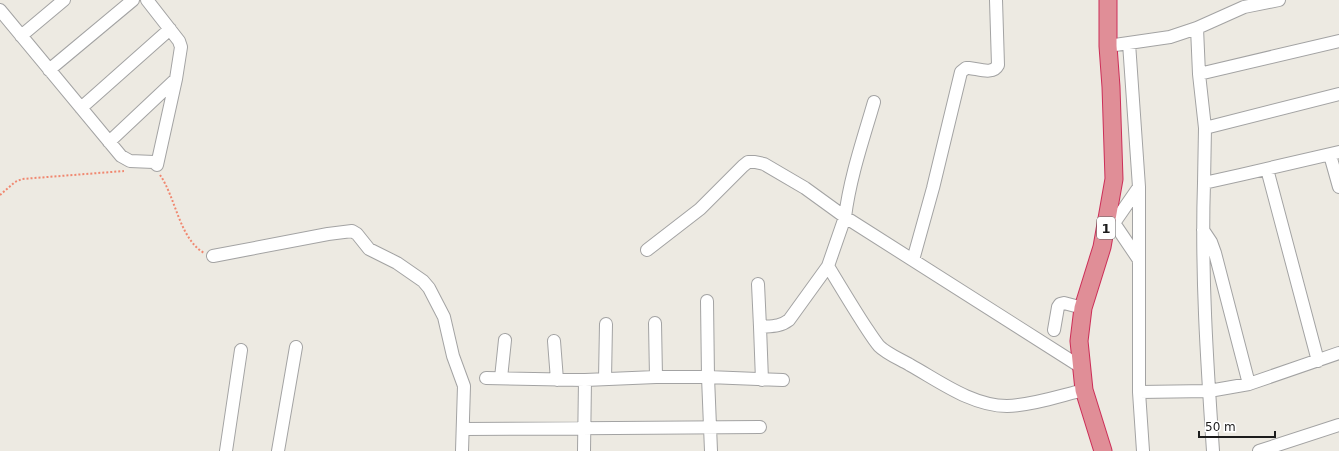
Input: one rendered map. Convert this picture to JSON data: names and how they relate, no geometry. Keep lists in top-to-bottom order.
{
  "streets": {
    "highway": ["1"]
  },
  "scale_bar": "50 m"
}
